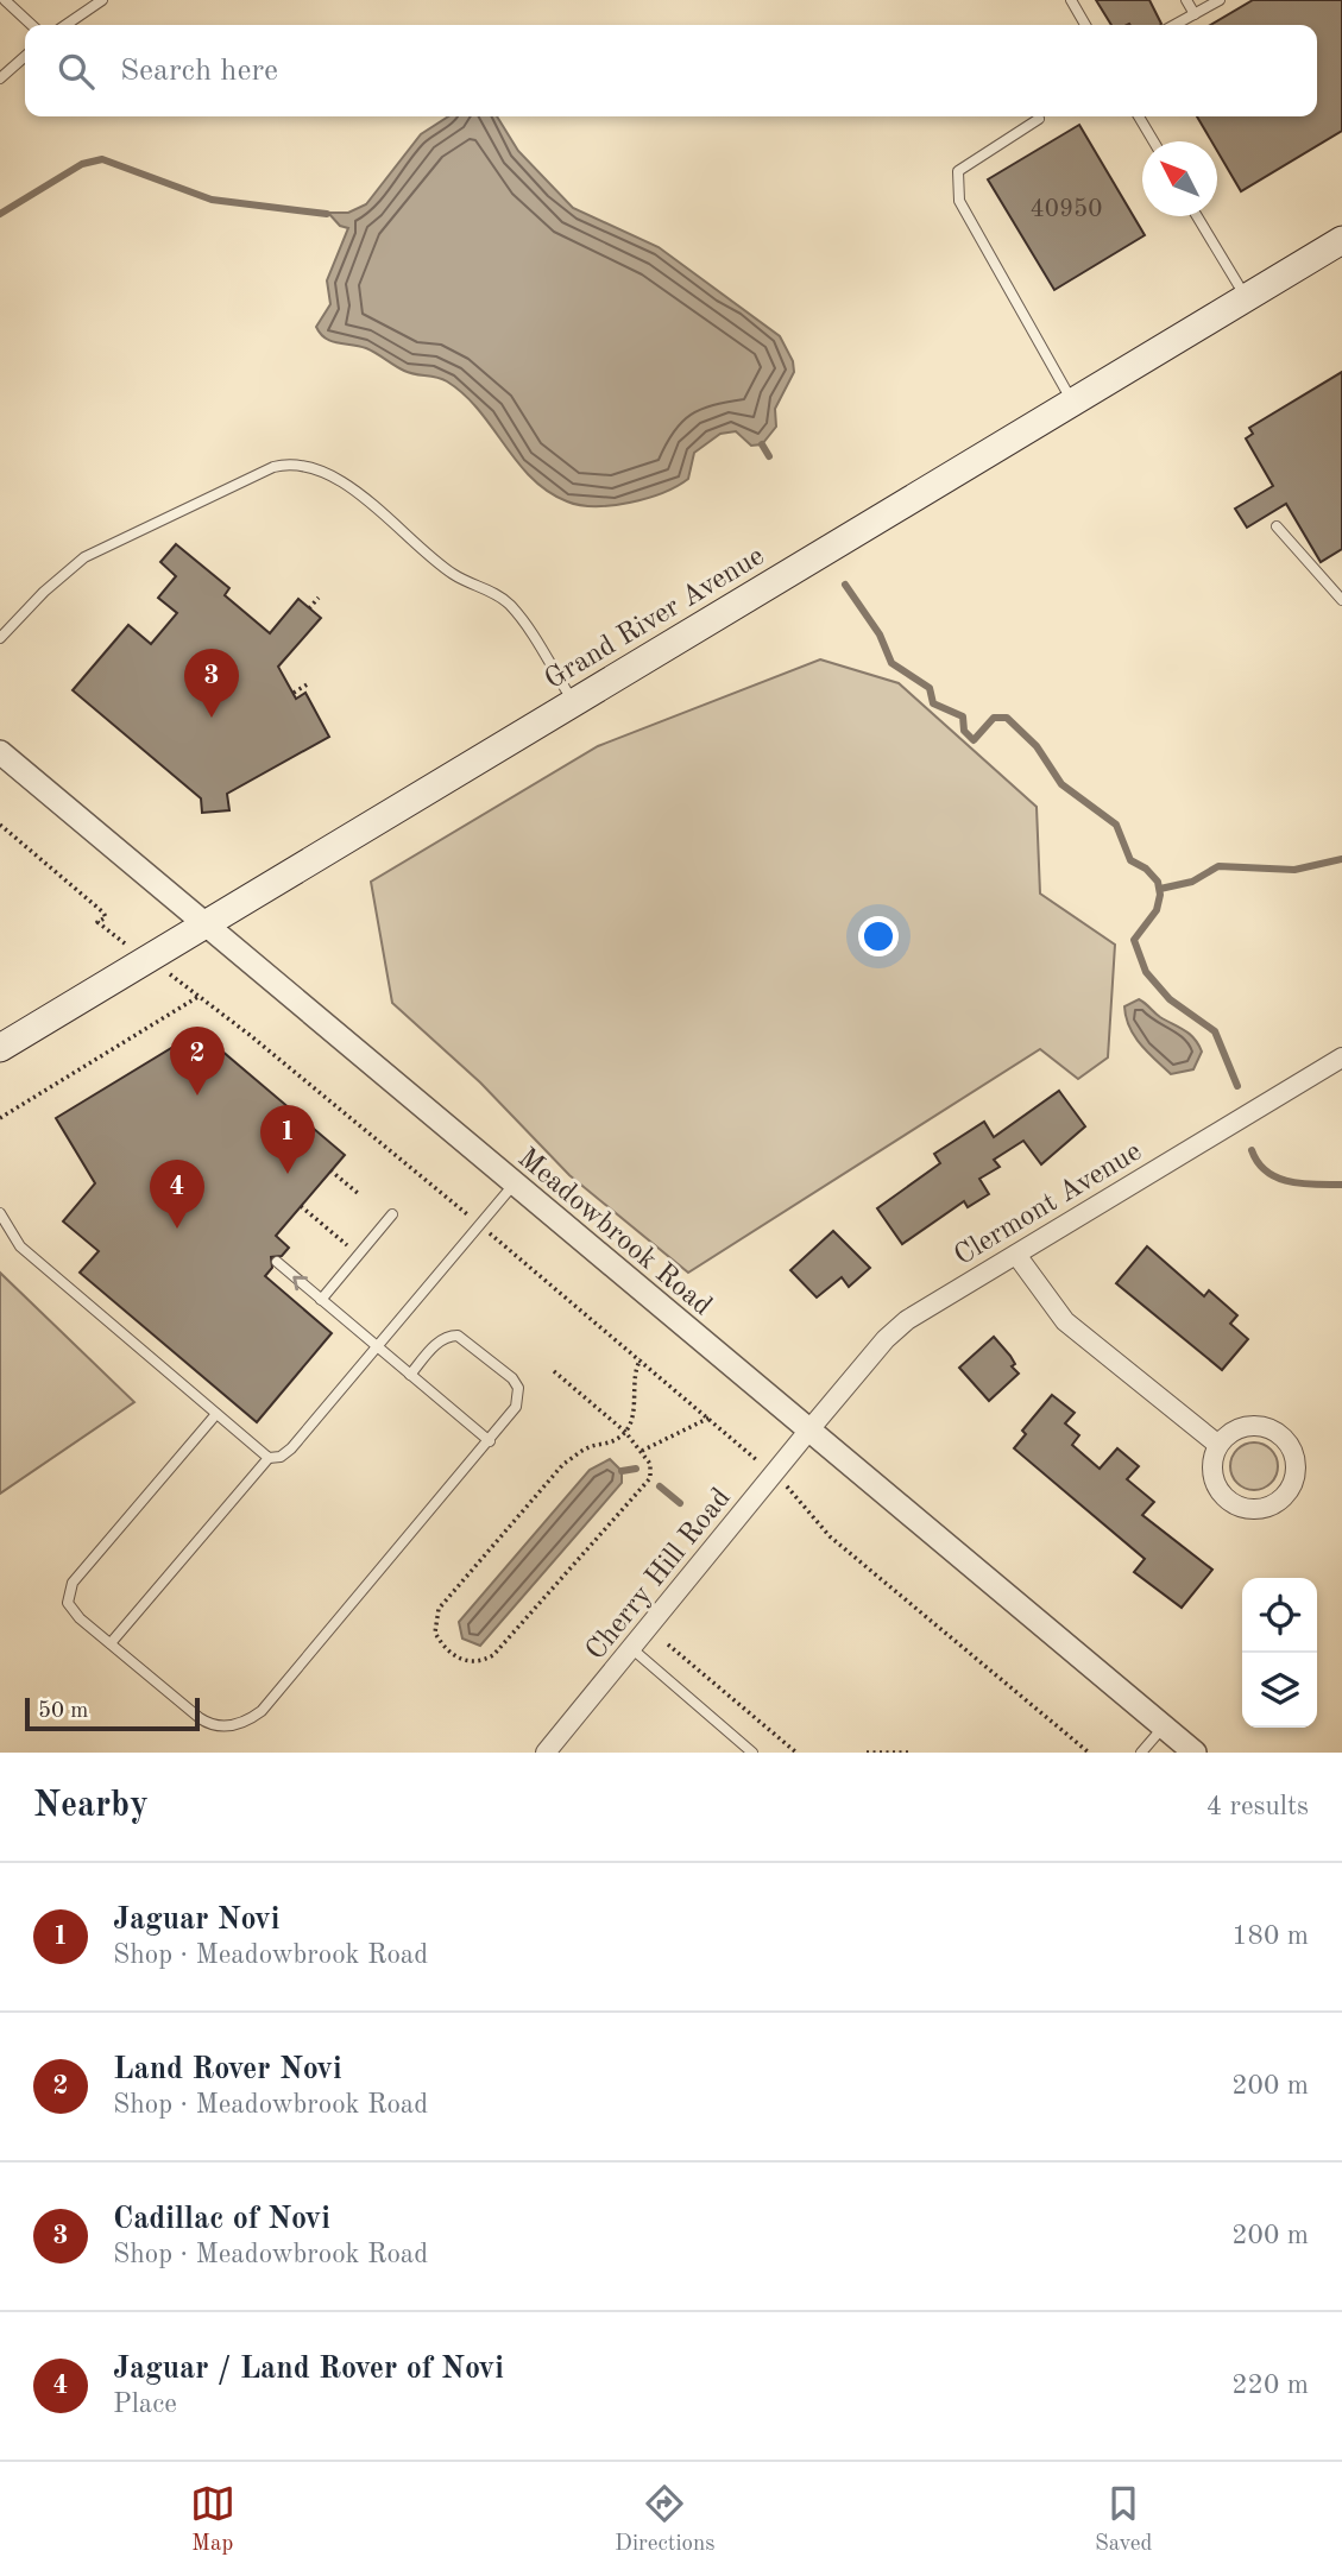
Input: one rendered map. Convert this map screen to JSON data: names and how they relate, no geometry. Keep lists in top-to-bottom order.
{
  "streets": {
    "main road": ["Grand River Avenue"],
    "street": ["Clermont Avenue", "Meadowbrook Road", "Cherry Hill Road"]
  },
  "crossings": [
    ["Grand River Avenue", "Meadowbrook Road"],
    ["Clermont Avenue", "Meadowbrook Road"],
    ["Clermont Avenue", "Cherry Hill Road"],
    ["Meadowbrook Road", "Cherry Hill Road"]
  ],
  "house_numbers": ["40950"],
  "scale_bar": "50 m",
  "north": "top left",
  "page": {
    "search": "Search here",
    "pins": [
      "3",
      "2",
      "1",
      "4"
    ],
    "scale": "50 m",
    "heading": ["Nearby", "4 results"],
    "list": [
      {
        "mark": "1",
        "name": "Jaguar Novi",
        "note": "Shop · Meadowbrook Road",
        "value": "180 m"
      },
      {
        "mark": "2",
        "name": "Land Rover Novi",
        "note": "Shop · Meadowbrook Road",
        "value": "200 m"
      },
      {
        "mark": "3",
        "name": "Cadillac of Novi",
        "note": "Shop · Meadowbrook Road",
        "value": "200 m"
      },
      {
        "mark": "4",
        "name": "Jaguar / Land Rover of Novi",
        "note": "Place",
        "value": "220 m"
      }
    ],
    "nav": ["Map", "Directions", "Saved"]
  }
}
